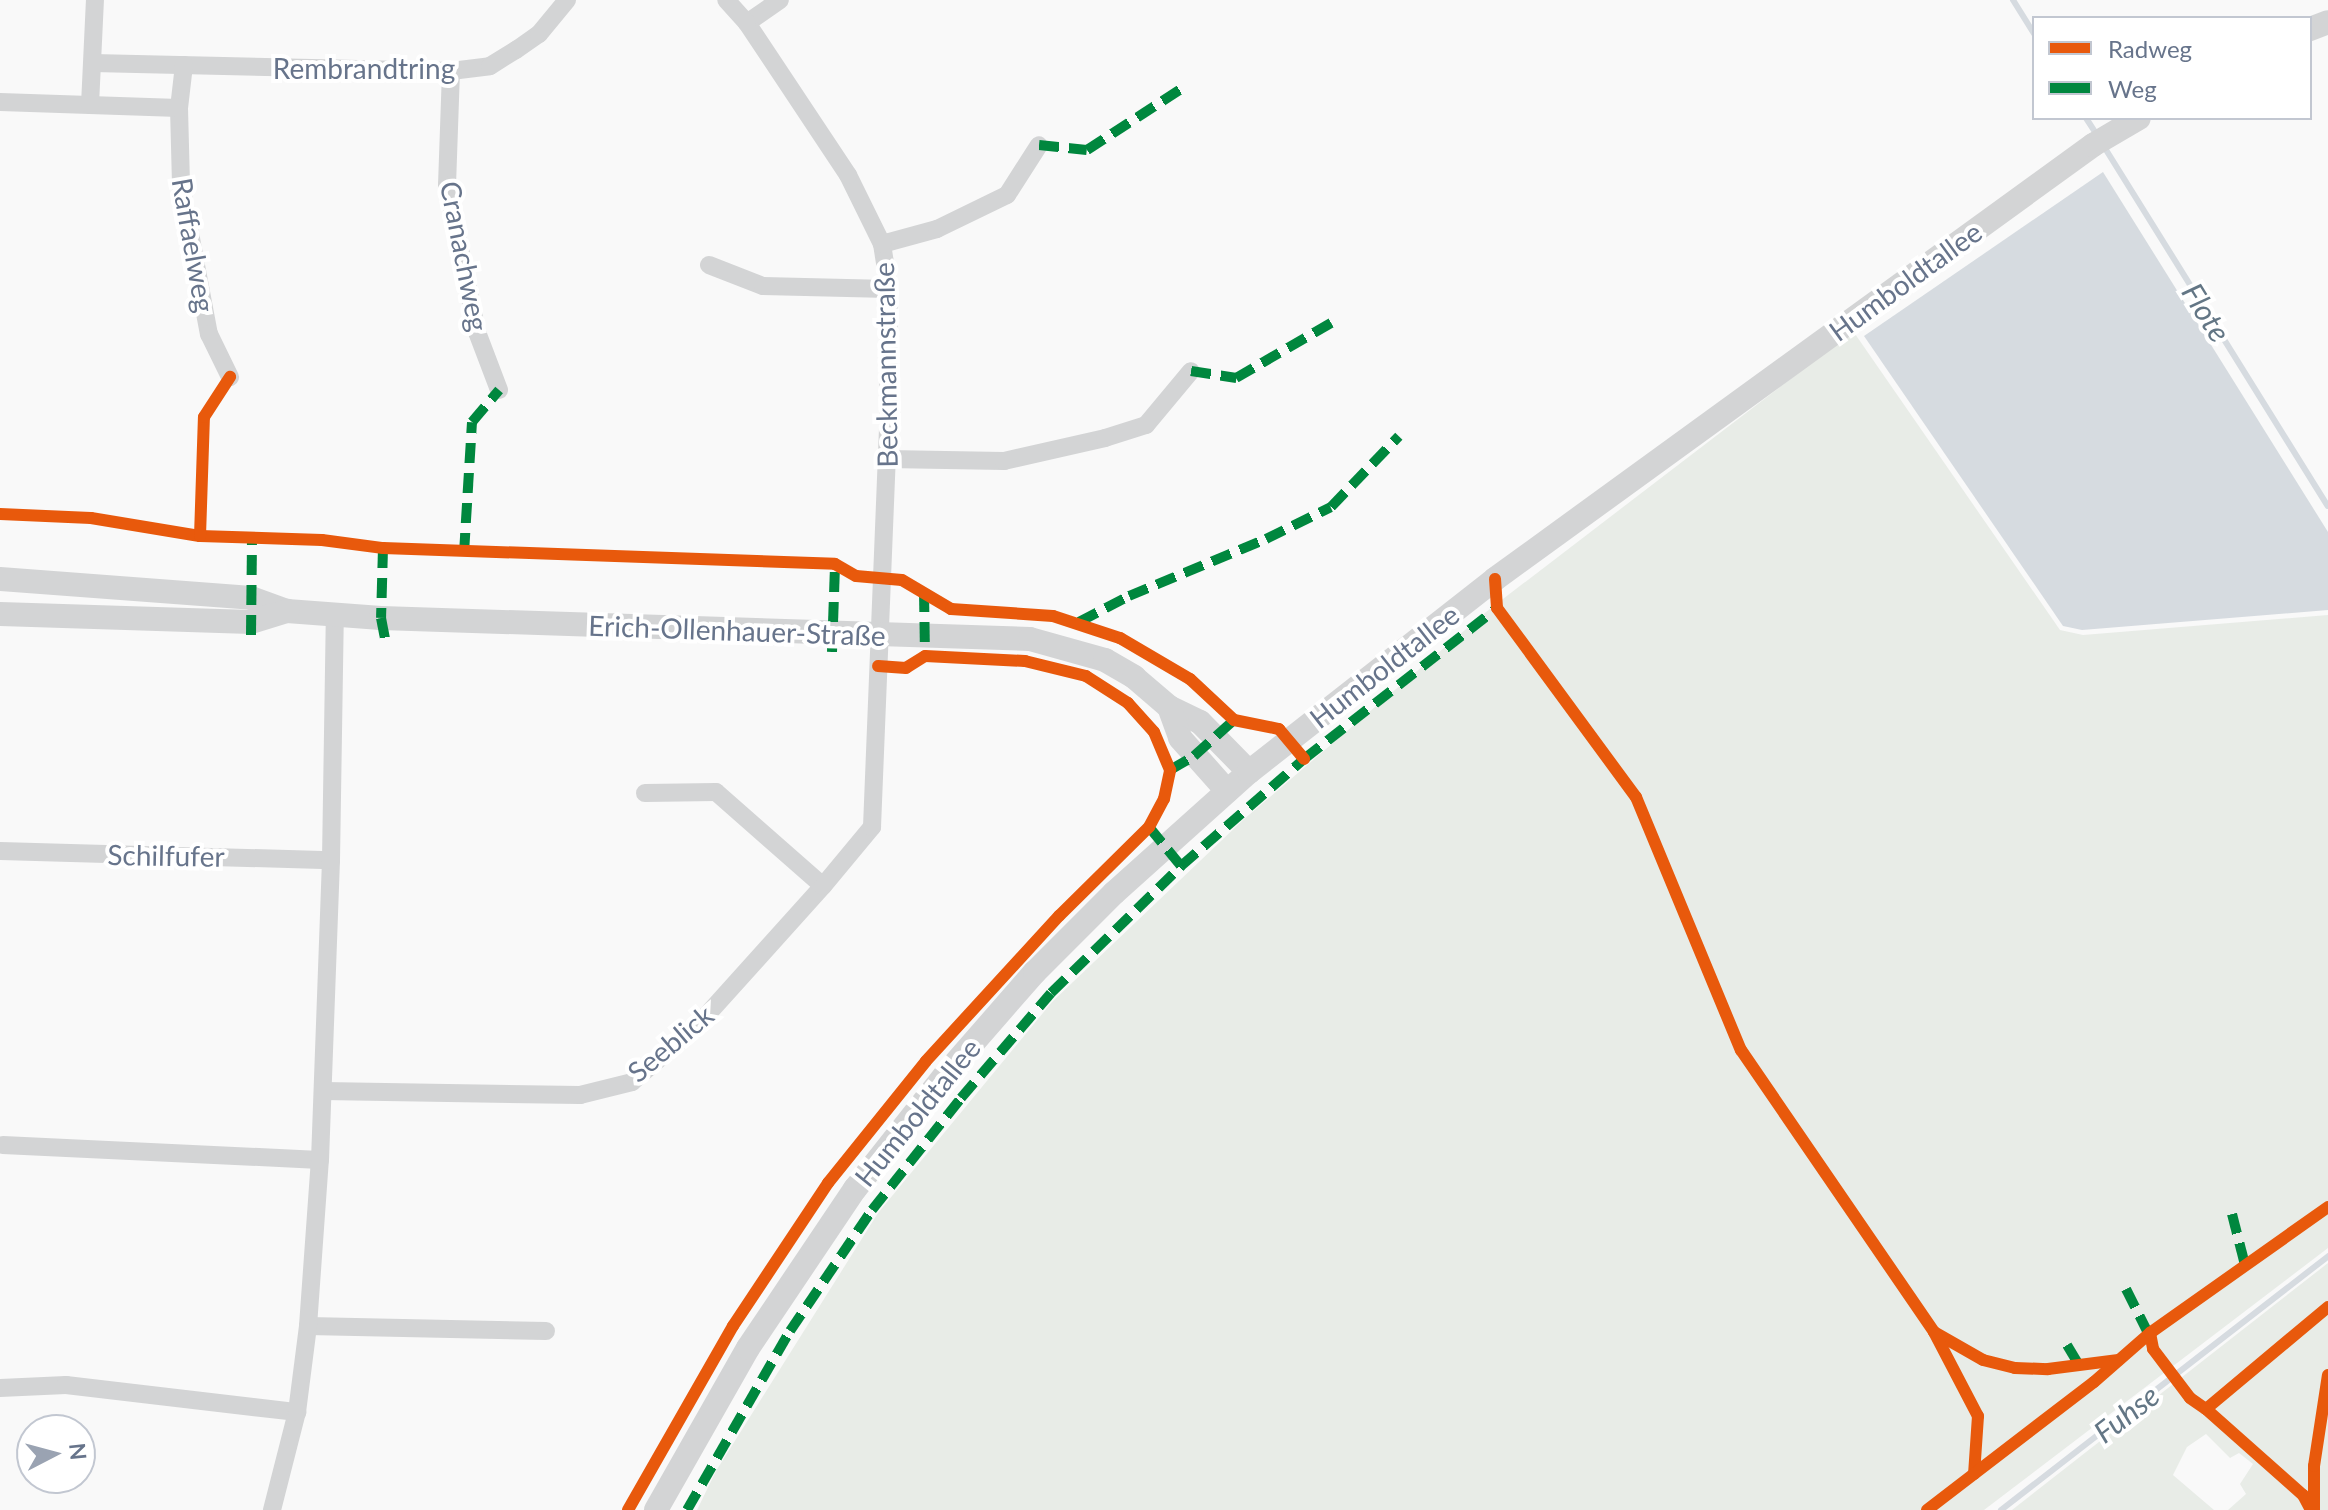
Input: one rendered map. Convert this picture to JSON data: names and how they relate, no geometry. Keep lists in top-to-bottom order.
{
  "streets": {
    "street": [
      "Rembrandtring",
      "Raffaelweg",
      "Cranachweg",
      "Humboldtallee",
      "Beckmannstraße",
      "Erich-Ollenhauer-Straße",
      "Schilfufer",
      "Seeblick"
    ]
  },
  "crossings": [
    ["Rembrandtring", "Cranachweg"],
    ["Humboldtallee", "Erich-Ollenhauer-Straße"],
    ["Beckmannstraße", "Erich-Ollenhauer-Straße"],
    ["Beckmannstraße", "Seeblick"],
    ["Erich-Ollenhauer-Straße", "Seeblick"]
  ],
  "water": ["Flote", "Fuhse"],
  "legend": ["Radweg", "Weg"],
  "north": "right"
}
